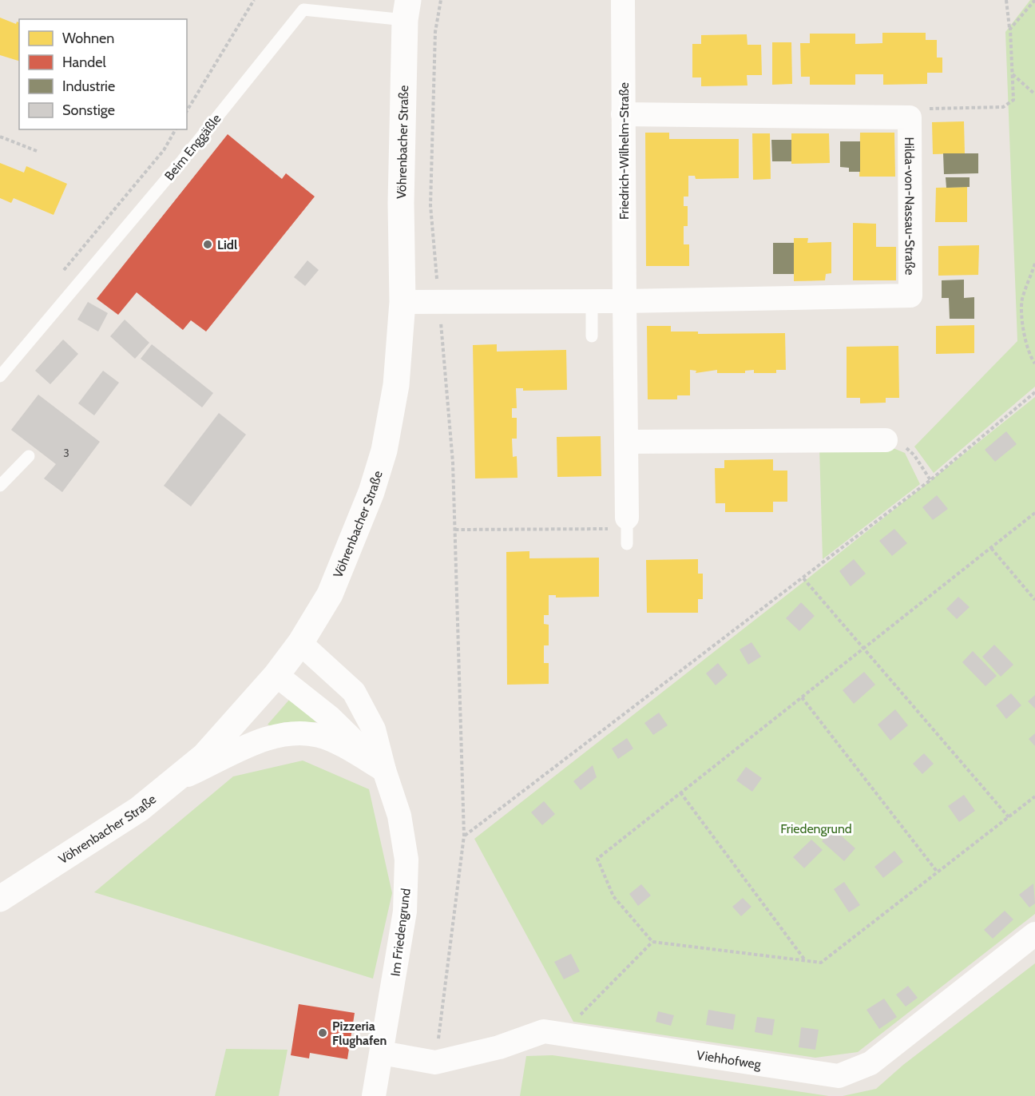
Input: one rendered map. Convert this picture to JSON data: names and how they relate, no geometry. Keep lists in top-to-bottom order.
{
  "streets": {
    "street": [
      "Vöhrenbacher Straße",
      "Friedrich-Wilhelm-Straße",
      "Hilda-von-Nassau-Straße",
      "Im Friedengrund",
      "Viehhofweg"
    ],
    "lane": ["Beim Enggäßle"]
  },
  "crossings": [
    ["Vöhrenbacher Straße", "Beim Enggäßle"],
    ["Vöhrenbacher Straße", "Im Friedengrund"],
    ["Friedrich-Wilhelm-Straße", "Hilda-von-Nassau-Straße"],
    ["Im Friedengrund", "Viehhofweg"]
  ],
  "parks": ["Friedengrund"],
  "places": ["Lidl", "Pizzeria Flughafen"],
  "house_numbers": ["3"],
  "legend": [
    "Wohnen",
    "Handel",
    "Industrie",
    "Sonstige"
  ]
}
